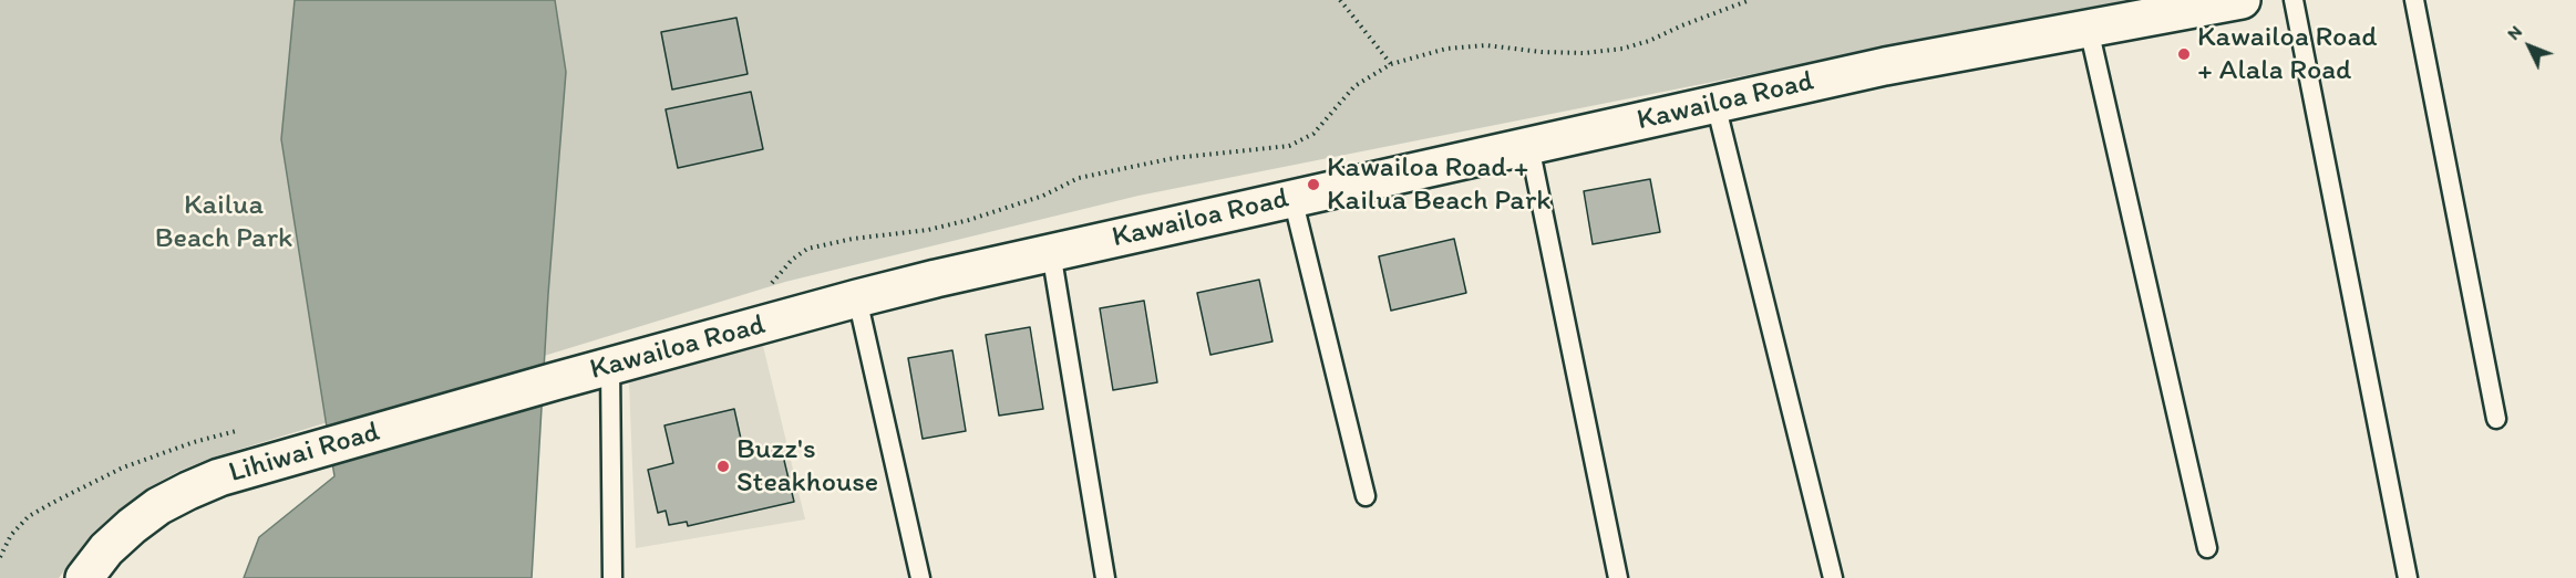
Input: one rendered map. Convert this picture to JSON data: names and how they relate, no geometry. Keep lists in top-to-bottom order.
{
  "streets": {
    "street": ["Kawailoa Road", "Lihiwai Road"]
  },
  "crossings": [
    ["Kawailoa Road", "Lihiwai Road"]
  ],
  "parks": ["Kailua Beach Park"],
  "places": ["Kawailoa Road + Alala Road", "Kawailoa Road + Kailua Beach Park", "Buzz's Steakhouse"],
  "north": "top left"
}
